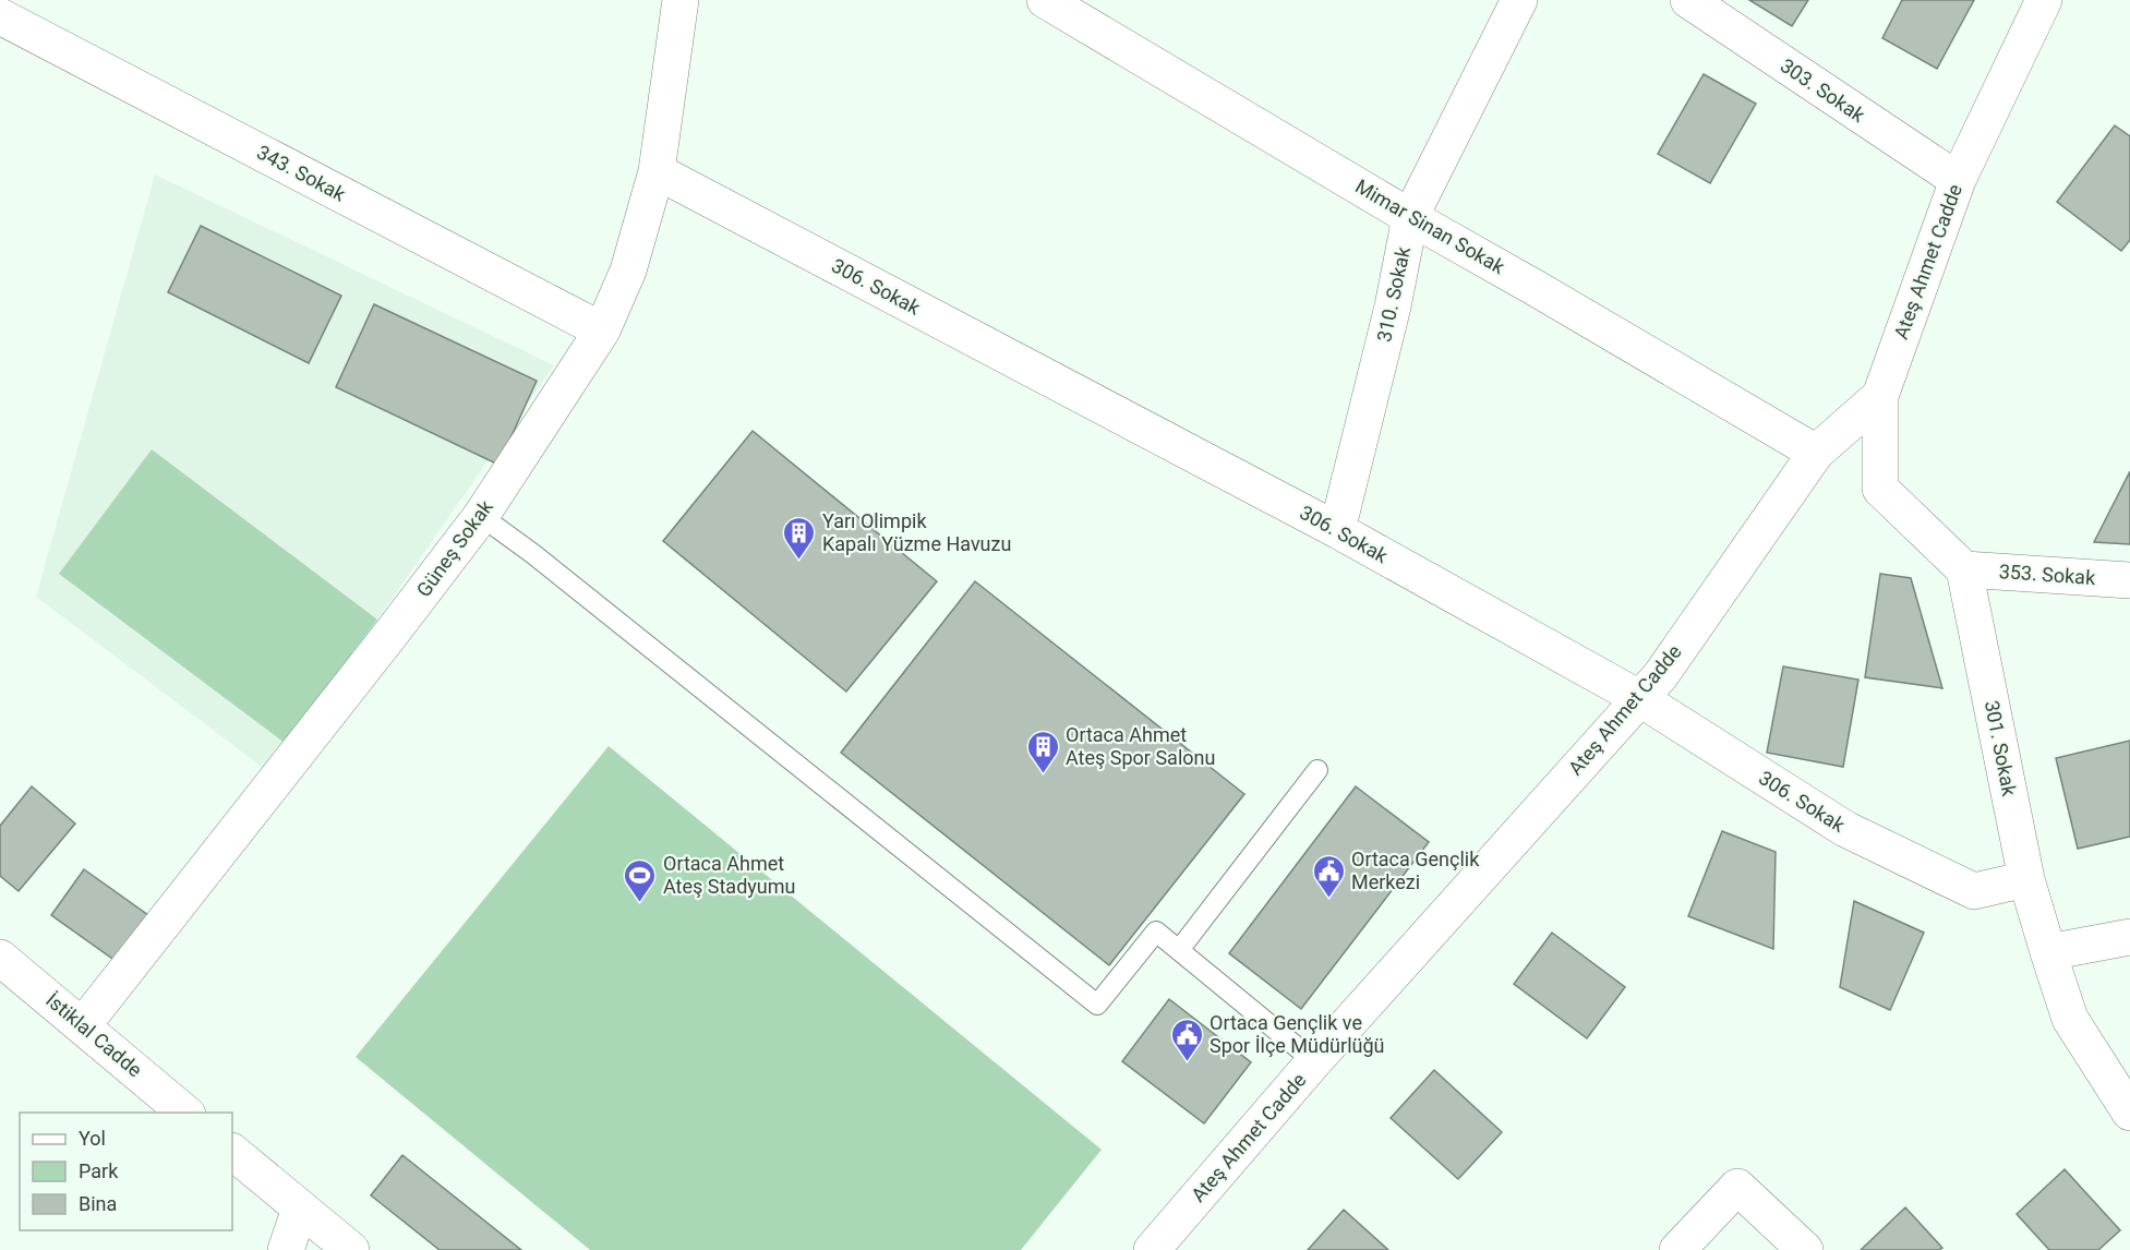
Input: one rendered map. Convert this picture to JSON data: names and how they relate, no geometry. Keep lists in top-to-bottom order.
{
  "streets": {
    "street": [
      "303. Sokak",
      "343. Sokak",
      "Mimar Sinan Sokak",
      "Ateş Ahmet Cadde",
      "306. Sokak",
      "310. Sokak",
      "Güneş Sokak",
      "353. Sokak",
      "301. Sokak",
      "İstiklal Cadde"
    ]
  },
  "crossings": [
    ["303. Sokak", "Ateş Ahmet Cadde"],
    ["343. Sokak", "Güneş Sokak"],
    ["Mimar Sinan Sokak", "Ateş Ahmet Cadde"],
    ["Mimar Sinan Sokak", "310. Sokak"],
    ["Ateş Ahmet Cadde", "306. Sokak"],
    ["306. Sokak", "310. Sokak"],
    ["306. Sokak", "Güneş Sokak"],
    ["306. Sokak", "301. Sokak"],
    ["Güneş Sokak", "İstiklal Cadde"],
    ["353. Sokak", "301. Sokak"]
  ],
  "places": {
    "building": ["Yarı Olimpik Kapalı Yüzme Havuzu", "Ortaca Ahmet Ateş Spor Salonu"],
    "public building": ["Ortaca Gençlik Merkezi", "Ortaca Gençlik ve Spor İlçe Müdürlüğü"],
    "sports": ["Ortaca Ahmet Ateş Stadyumu"]
  },
  "legend": ["Yol", "Park", "Bina"]
}
